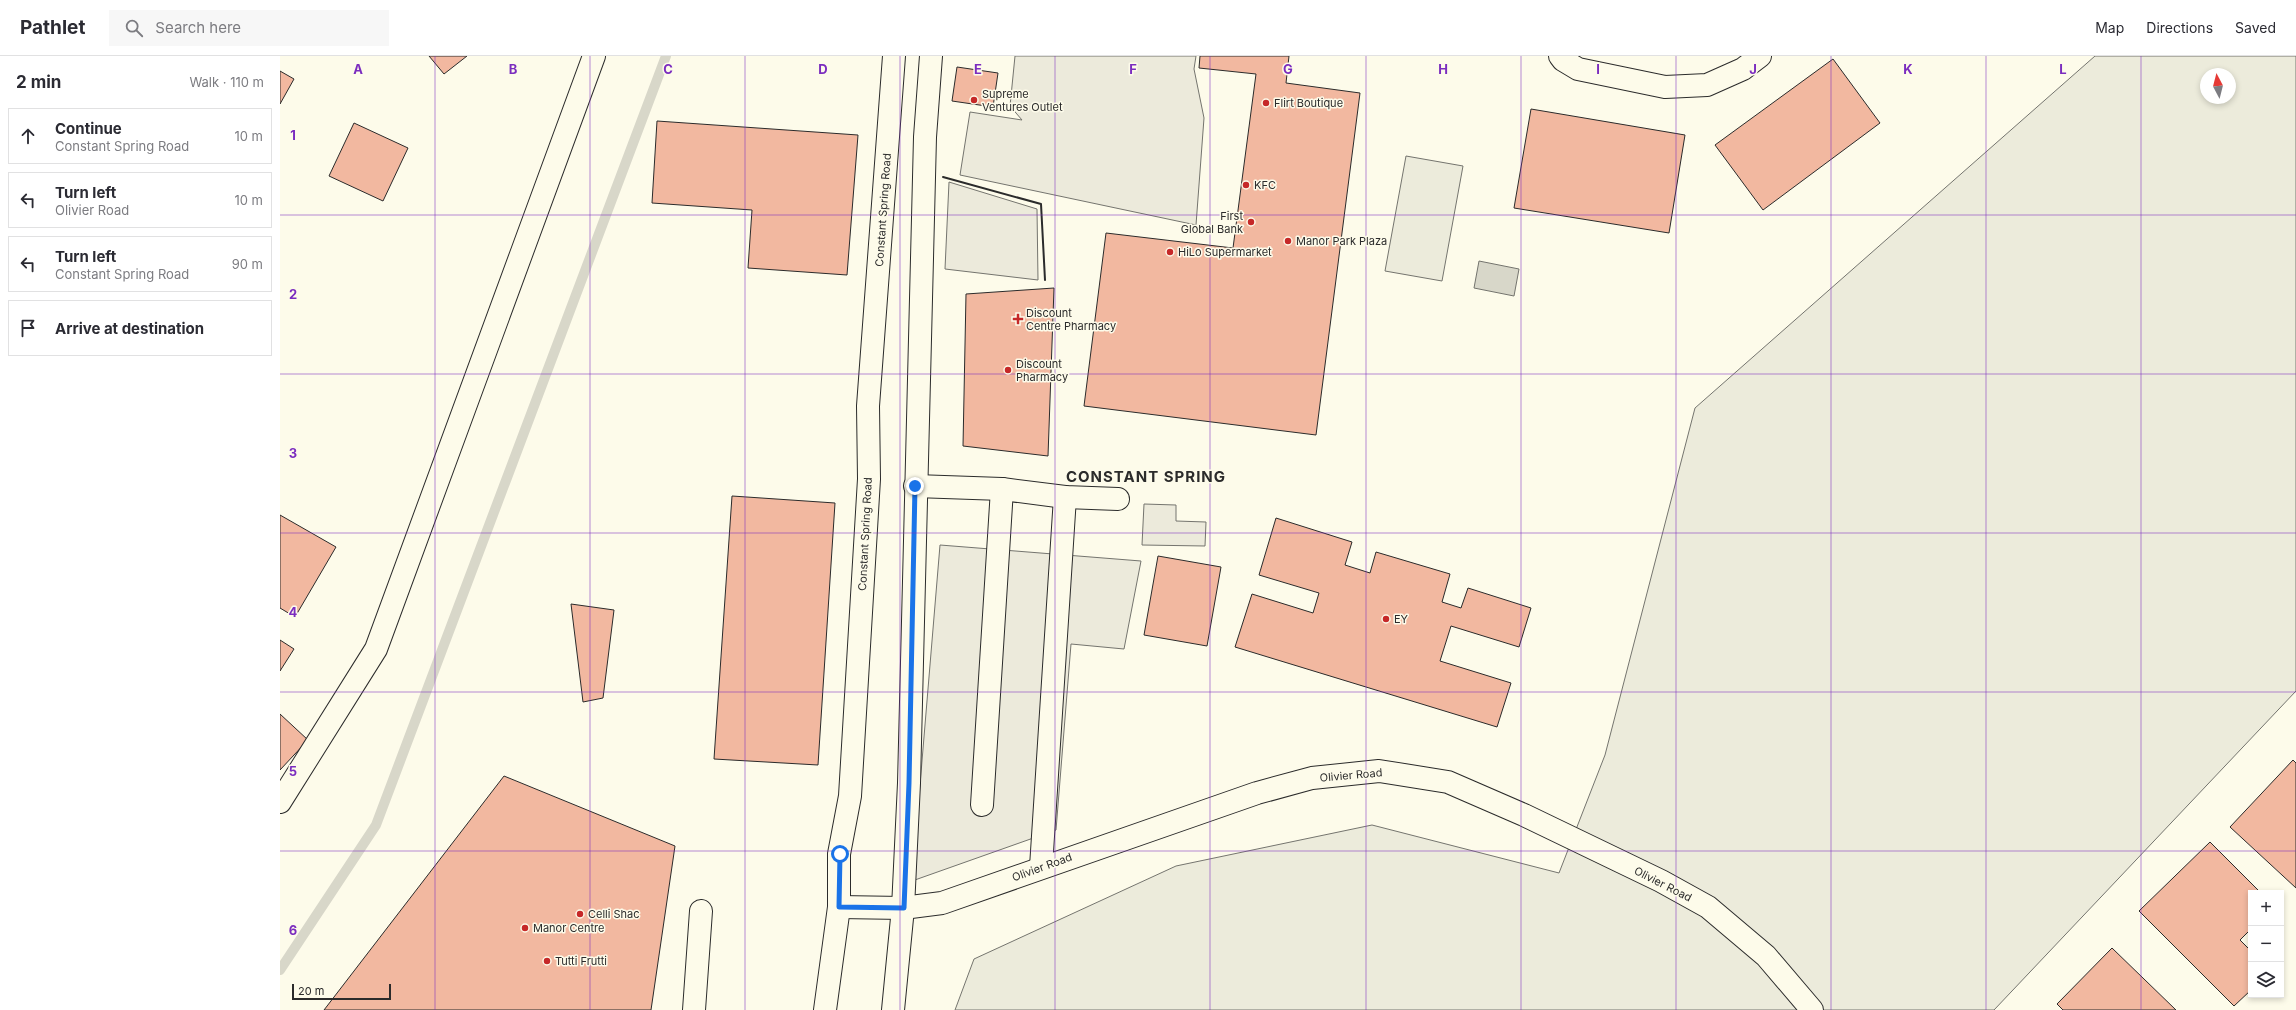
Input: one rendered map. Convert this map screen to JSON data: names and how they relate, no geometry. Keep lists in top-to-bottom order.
{
  "streets": {
    "main road": ["Constant Spring Road", "Olivier Road"]
  },
  "crossings": [
    ["Constant Spring Road", "Olivier Road"]
  ],
  "districts": ["CONSTANT SPRING"],
  "places": {
    "other": [
      "Supreme Ventures Outlet",
      "Flirt Boutique",
      "KFC",
      "First Global Bank",
      "Manor Park Plaza",
      "HiLo Supermarket",
      "Discount Pharmacy",
      "EY",
      "Celli Shac",
      "Manor Centre",
      "Tutti Frutti"
    ],
    "health": ["Discount Centre Pharmacy"]
  },
  "scale_bar": "20 m",
  "north": "top",
  "page": {
    "header": "Pathlet",
    "search": "Search here",
    "nav": ["Map", "Directions", "Saved"],
    "heading": ["2 min", "Walk · 110 m"],
    "list": [
      ["Continue", "Constant Spring Road", "10 m"],
      ["Turn left", "Olivier Road", "10 m"],
      ["Turn left", "Constant Spring Road", "90 m"],
      "Arrive at destination"
    ],
    "map_buttons": ["+", "−"],
    "scale": "20 m"
  },
  "grid": {
    "columns": [
      "A",
      "B",
      "C",
      "D",
      "E",
      "F",
      "G",
      "H",
      "I",
      "J",
      "K",
      "L"
    ],
    "rows": [
      "1",
      "2",
      "3",
      "4",
      "5",
      "6"
    ]
  }
}
